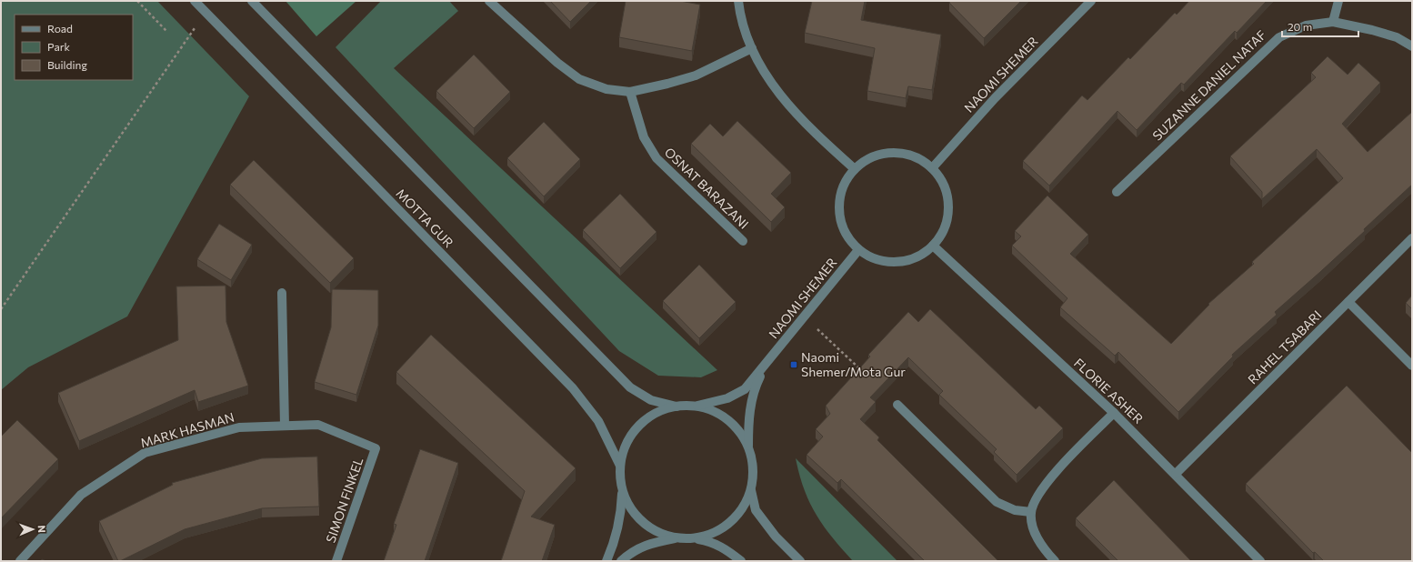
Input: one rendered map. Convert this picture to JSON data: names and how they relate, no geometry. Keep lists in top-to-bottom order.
{
  "streets": {
    "street": [
      "NAOMI SHEMER",
      "SUZANNE DANIEL NATAF",
      "OSNAT BARAZANI",
      "MOTTA GUR",
      "RAHEL TSABARI",
      "FLORIE ASHER",
      "MARK HASMAN",
      "SIMON FINKEL"
    ]
  },
  "crossings": [
    ["NAOMI SHEMER", "FLORIE ASHER"],
    ["RAHEL TSABARI", "FLORIE ASHER"],
    ["MARK HASMAN", "SIMON FINKEL"]
  ],
  "places": {
    "transit": ["Naomi Shemer/Mota Gur"]
  },
  "legend": ["Road", "Park", "Building"],
  "scale_bar": "20 m",
  "north": "right"
}
